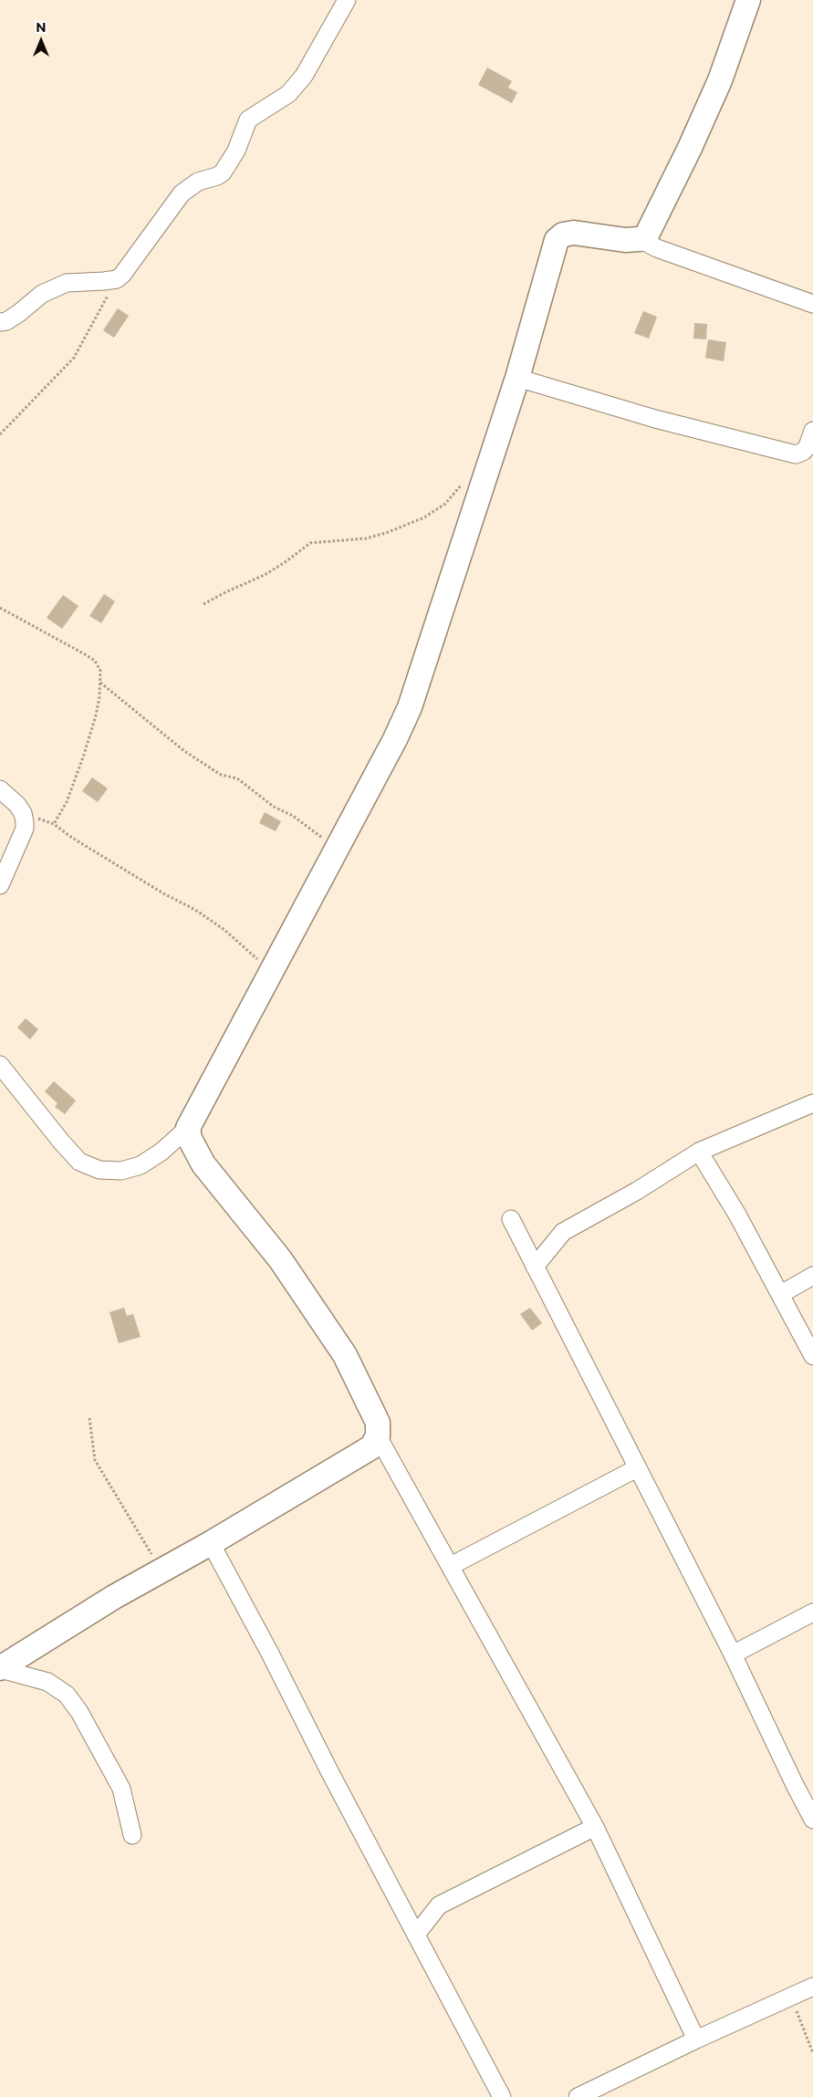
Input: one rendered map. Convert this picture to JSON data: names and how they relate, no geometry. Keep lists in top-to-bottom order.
{
  "north": "top"
}
